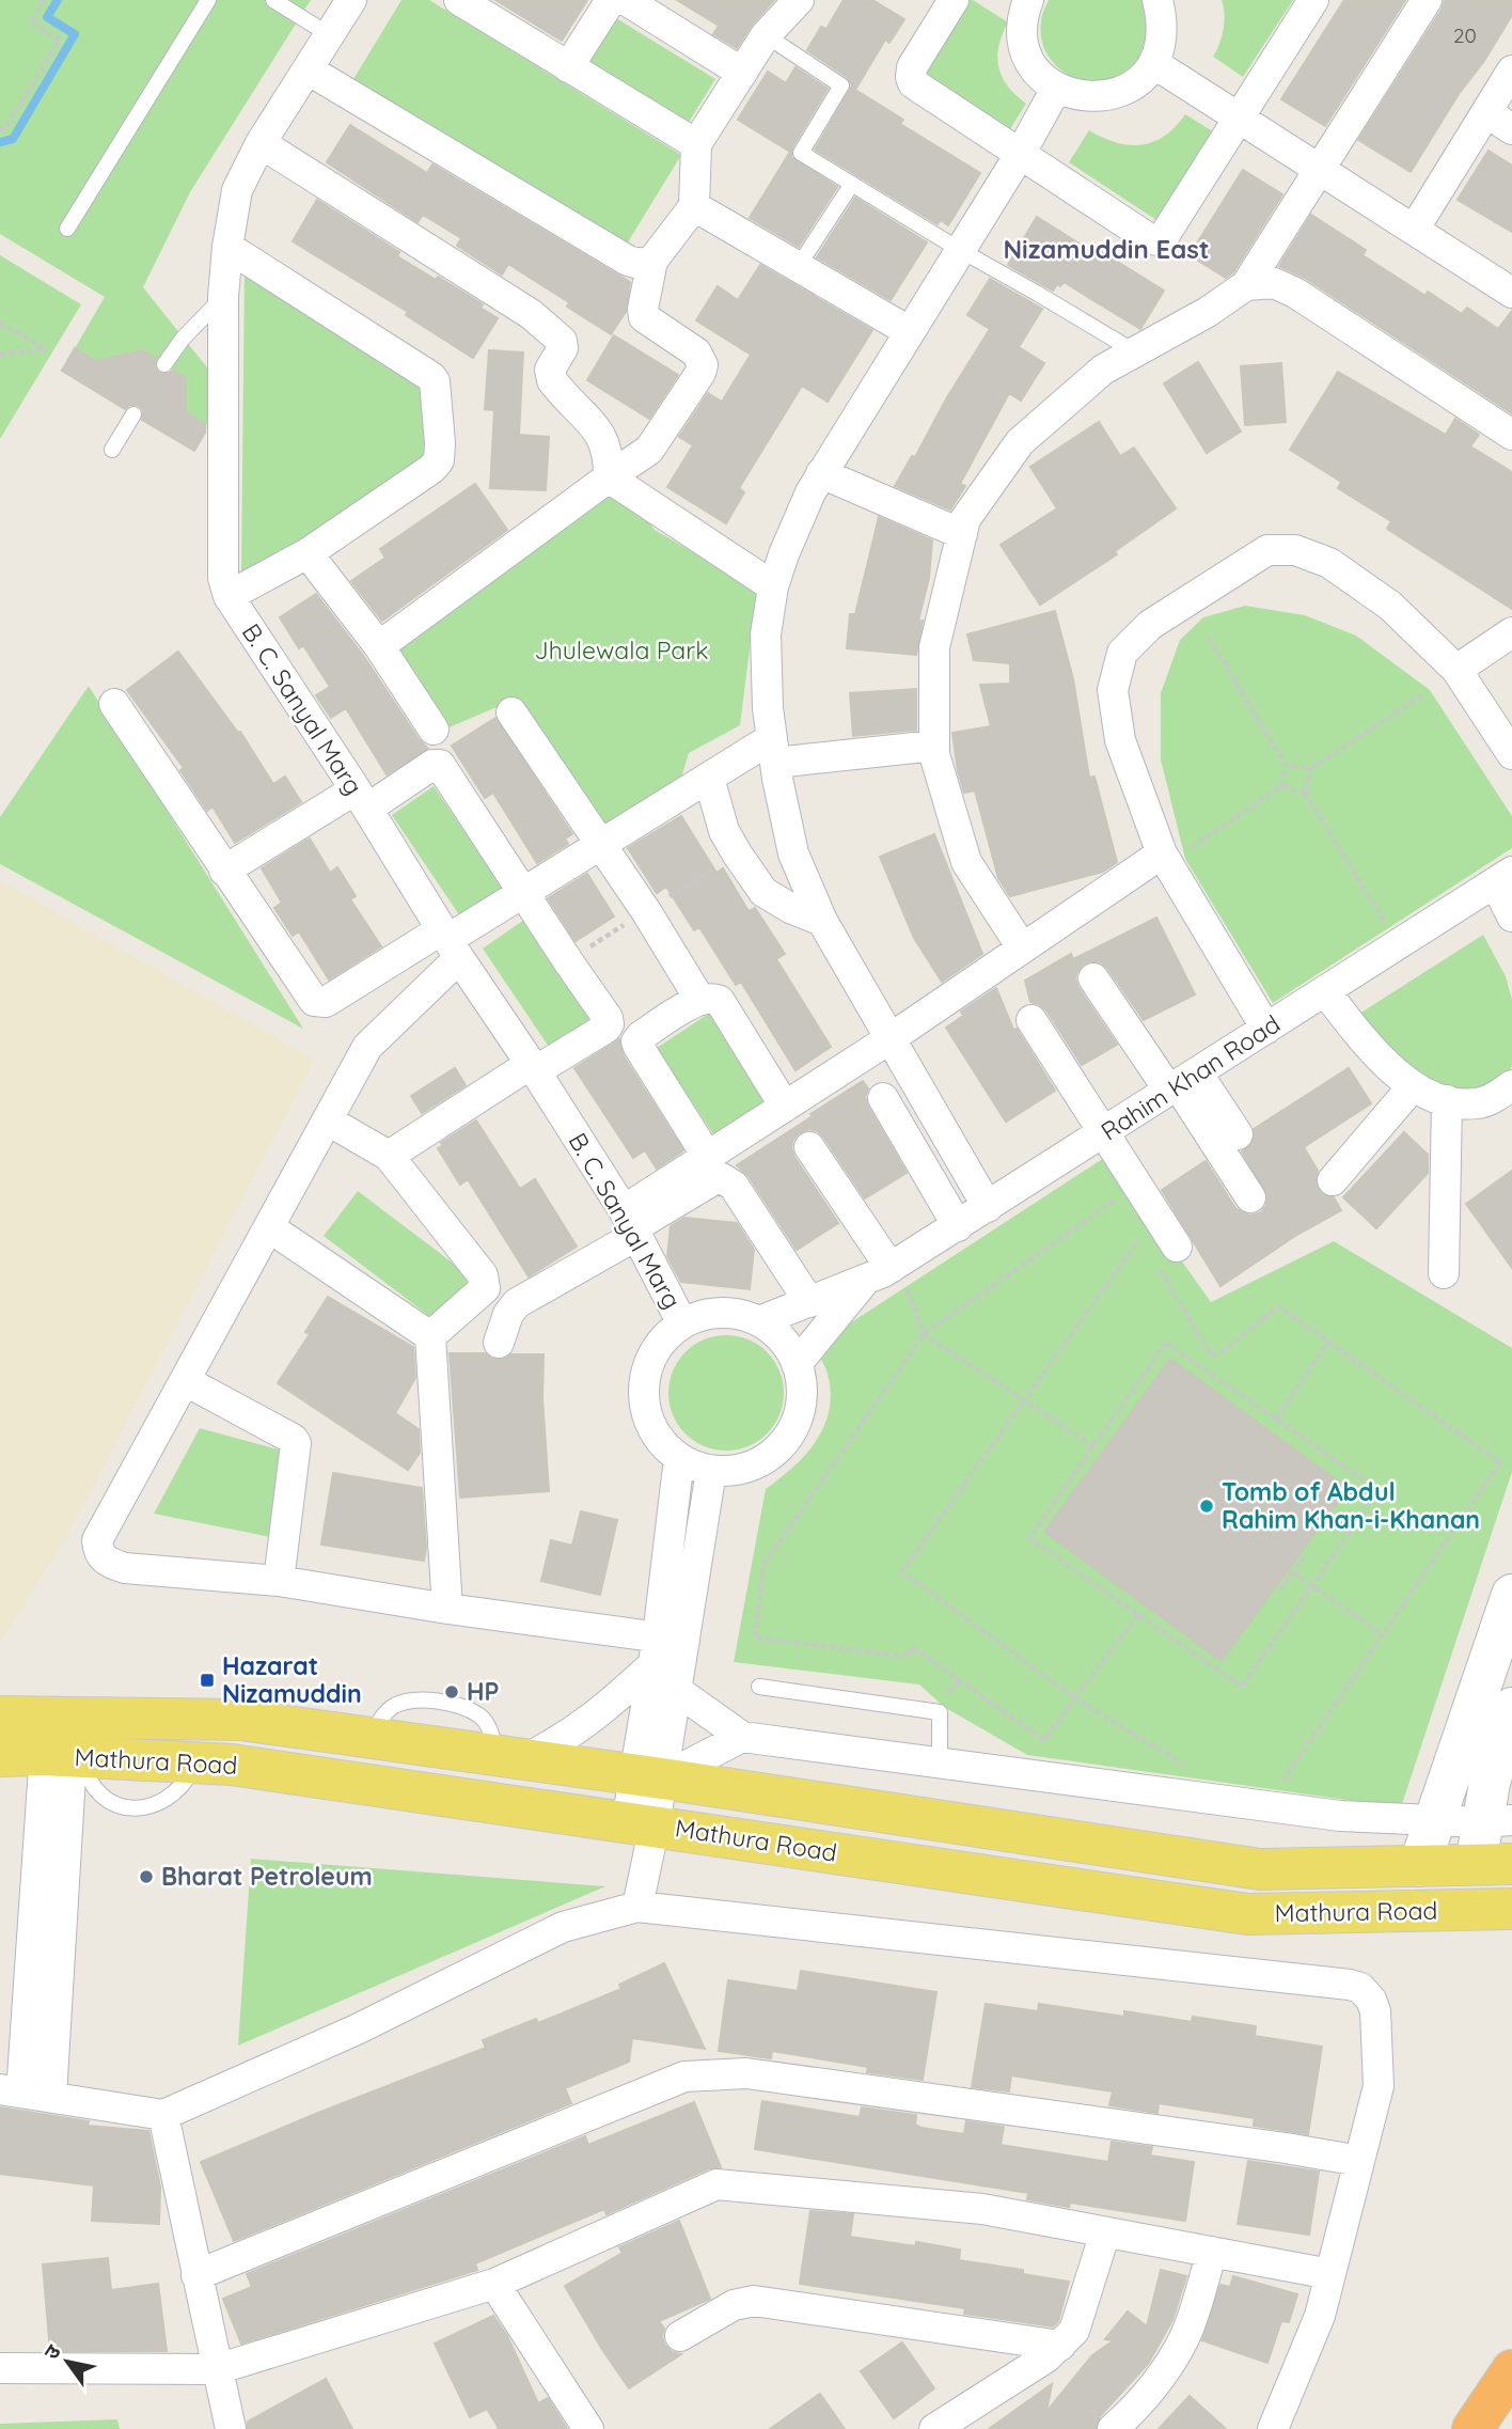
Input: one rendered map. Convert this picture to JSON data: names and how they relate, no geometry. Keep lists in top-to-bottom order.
{
  "streets": {
    "main road": ["Mathura Road"],
    "street": ["B. C. Sanyal Marg", "Rahim Khan Road"]
  },
  "crossings": [
    ["B. C. Sanyal Marg", "Rahim Khan Road"]
  ],
  "districts": ["Nizamuddin East"],
  "parks": ["Jhulewala Park"],
  "places": {
    "other": ["Tomb of Abdul Rahim Khan-i-Khanan", "HP", "Bharat Petroleum"],
    "transit": ["Hazarat Nizamuddin"]
  },
  "house_numbers": ["20"],
  "north": "top left"
}
